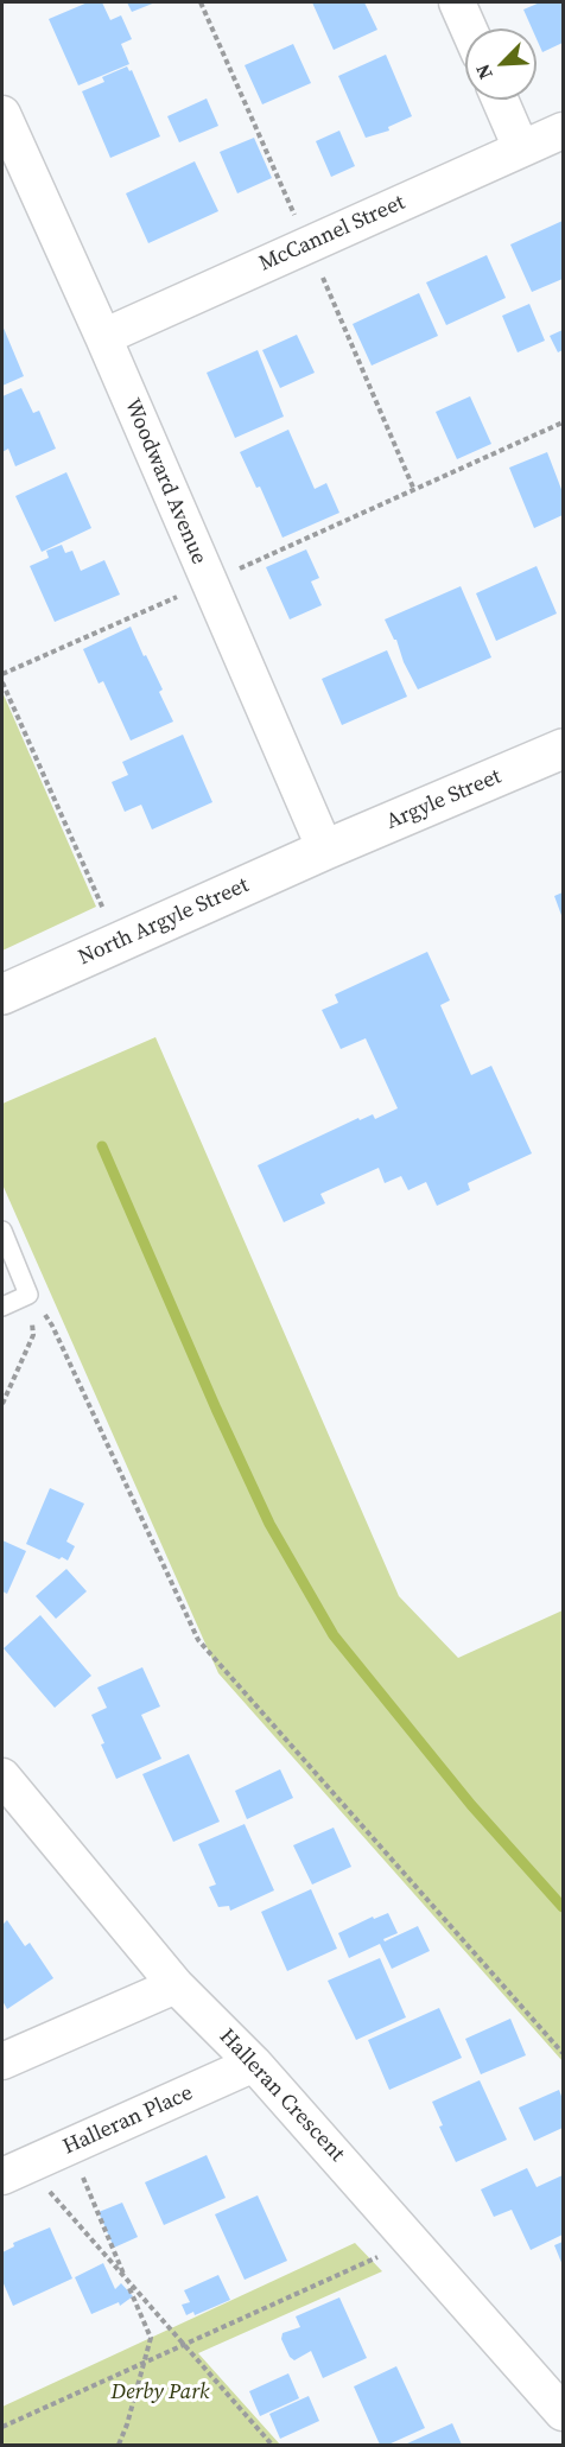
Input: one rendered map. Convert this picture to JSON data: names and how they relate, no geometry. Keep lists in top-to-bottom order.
{
  "streets": {
    "street": [
      "McCannel Street",
      "Woodward Avenue",
      "Argyle Street",
      "North Argyle Street",
      "Halleran Crescent",
      "Halleran Place"
    ]
  },
  "crossings": [
    ["McCannel Street", "Woodward Avenue"],
    ["Woodward Avenue", "Argyle Street"],
    ["Woodward Avenue", "North Argyle Street"],
    ["Argyle Street", "North Argyle Street"],
    ["Halleran Crescent", "Halleran Place"]
  ],
  "parks": ["Derby Park"],
  "north": "bottom left"
}
